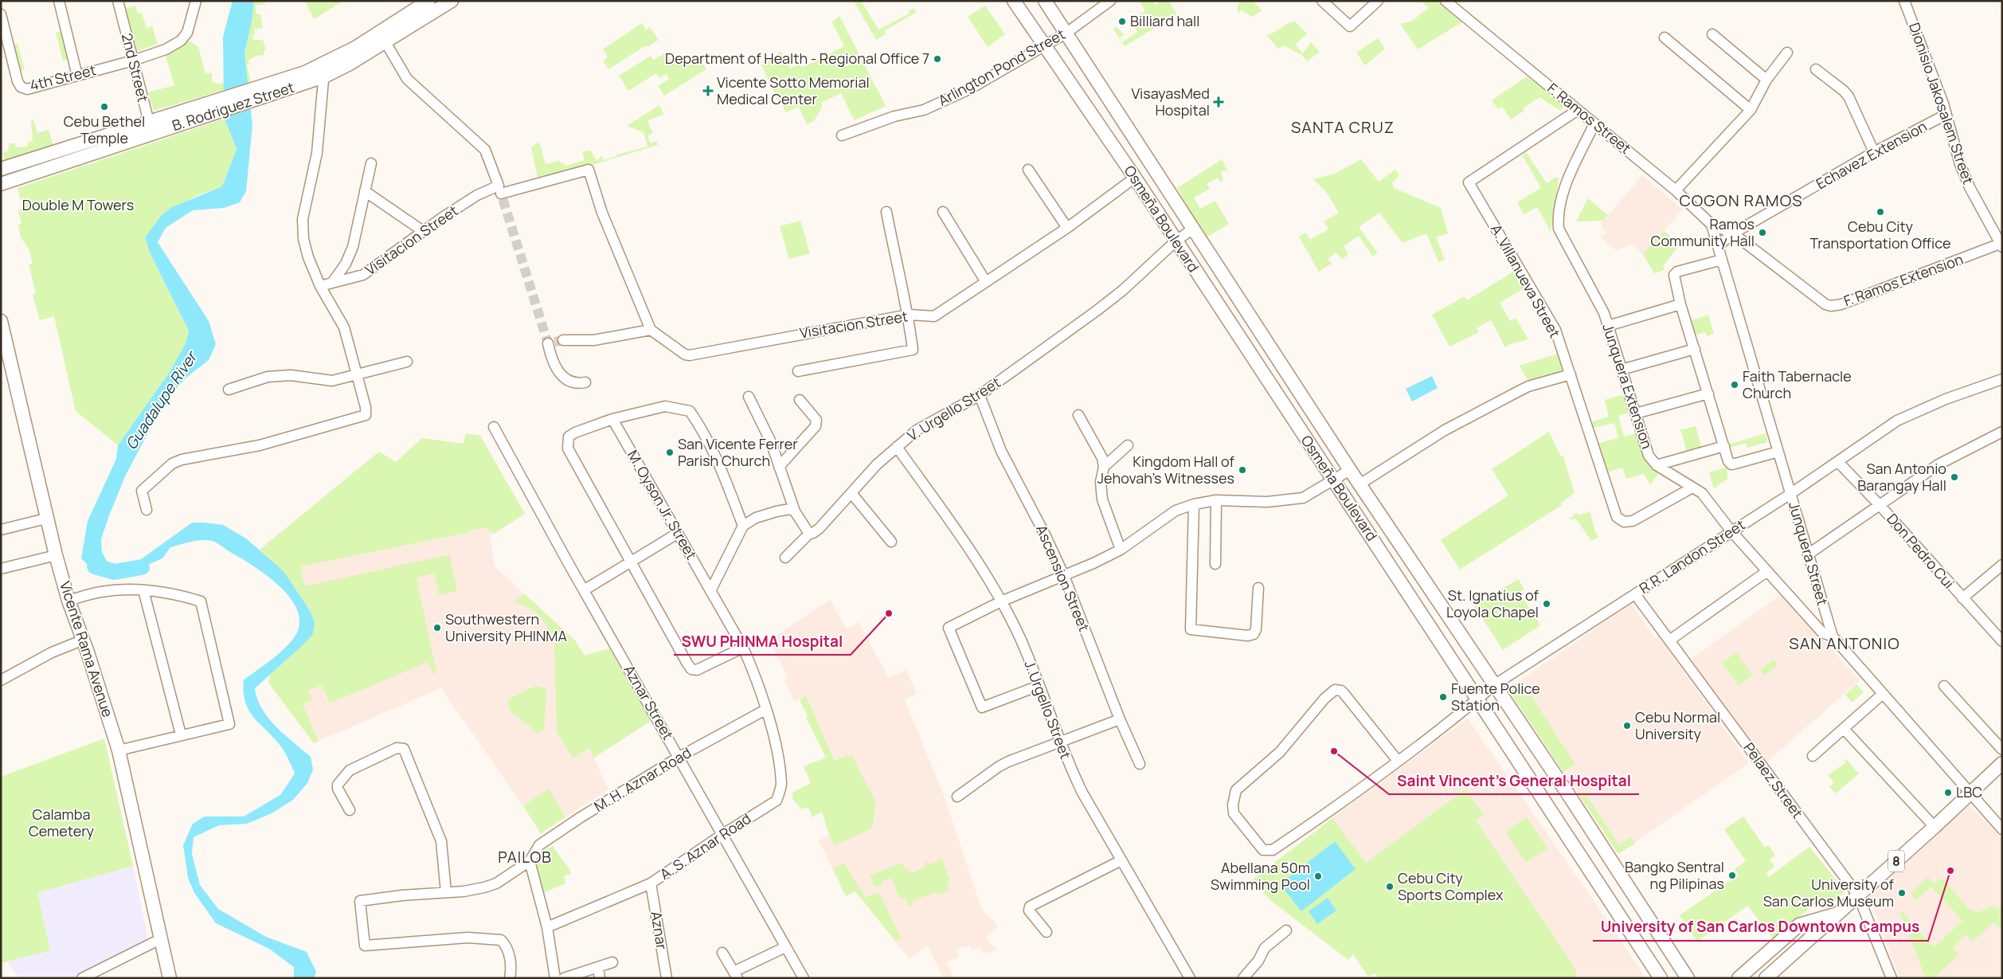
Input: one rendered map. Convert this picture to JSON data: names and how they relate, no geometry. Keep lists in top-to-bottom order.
{
  "streets": {
    "main road": [
      "B. Rodriguez Street",
      "Osmeña Boulevard",
      "Vicente Rama Avenue",
      "8"
    ],
    "street": [
      "2nd Street",
      "Arlington Pond Street",
      "4th Street",
      "Dionisio Jakosalem Street",
      "F. Ramos Street",
      "Echavez Extension",
      "Visitacion Street",
      "F. Ramos Extension",
      "A. Villanueva Street",
      "Junquera Extension",
      "V. Urgello Street",
      "M. Oyson Jr. Street",
      "Don Pedro Cui",
      "Junquera Street",
      "R.R. Landon Street",
      "Ascension Street",
      "Aznar Street",
      "J. Urgello Street",
      "M. H. Aznar Road",
      "Pelaez Street",
      "A. S. Aznar Road",
      "Aznar"
    ]
  },
  "crossings": [
    ["2nd Street", "4th Street"],
    ["2nd Street", "B. Rodriguez Street"],
    ["Arlington Pond Street", "Osmeña Boulevard"],
    ["Dionisio Jakosalem Street", "Echavez Extension"],
    ["Dionisio Jakosalem Street", "F. Ramos Extension"],
    ["F. Ramos Street", "Echavez Extension"],
    ["F. Ramos Street", "F. Ramos Extension"],
    ["F. Ramos Street", "A. Villanueva Street"],
    ["F. Ramos Street", "Junquera Extension"],
    ["F. Ramos Street", "Junquera Street"],
    ["Echavez Extension", "F. Ramos Extension"],
    ["Echavez Extension", "Junquera Street"],
    ["Osmeña Boulevard", "Visitacion Street"],
    ["Osmeña Boulevard", "V. Urgello Street"],
    ["Osmeña Boulevard", "R.R. Landon Street"],
    ["A. Villanueva Street", "Junquera Extension"],
    ["Junquera Extension", "Junquera Street"],
    ["Junquera Extension", "R.R. Landon Street"],
    ["V. Urgello Street", "Ascension Street"],
    ["V. Urgello Street", "J. Urgello Street"],
    ["M. Oyson Jr. Street", "A. S. Aznar Road"],
    ["Don Pedro Cui", "R.R. Landon Street"],
    ["Junquera Street", "R.R. Landon Street"],
    ["Junquera Street", "8"],
    ["R.R. Landon Street", "Pelaez Street"],
    ["Aznar Street", "M. H. Aznar Road"],
    ["Aznar Street", "A. S. Aznar Road"],
    ["M. H. Aznar Road", "A. S. Aznar Road"],
    ["Pelaez Street", "8"],
    ["A. S. Aznar Road", "Aznar"]
  ],
  "districts": [
    "SANTA CRUZ",
    "COGON RAMOS",
    "SAN ANTONIO",
    "PAILOB"
  ],
  "water": ["Guadalupe River"],
  "parks": ["Double M Towers", "Calamba Cemetery"],
  "places": {
    "other": [
      "Billiard hall",
      "Department of Health - Regional Office 7",
      "Cebu Bethel Temple",
      "Cebu City Transportation Office",
      "Ramos Community Hall",
      "Faith Tabernacle Church",
      "San Vicente Ferrer Parish Church",
      "Kingdom Hall of Jehovah's Witnesses",
      "San Antonio Barangay Hall",
      "St. Ignatius of Loyola Chapel",
      "SWU PHINMA Hospital",
      "Southwestern University PHINMA",
      "Fuente Police Station",
      "Cebu Normal University",
      "Saint Vincent's General Hospital",
      "LBC",
      "University of San Carlos Downtown Campus",
      "Bangko Sentral ng Pilipinas",
      "Abellana 50m Swimming Pool",
      "Cebu City Sports Complex",
      "University of San Carlos Museum"
    ],
    "health": ["Vicente Sotto Memorial Medical Center", "VisayasMed Hospital"]
  }
}
